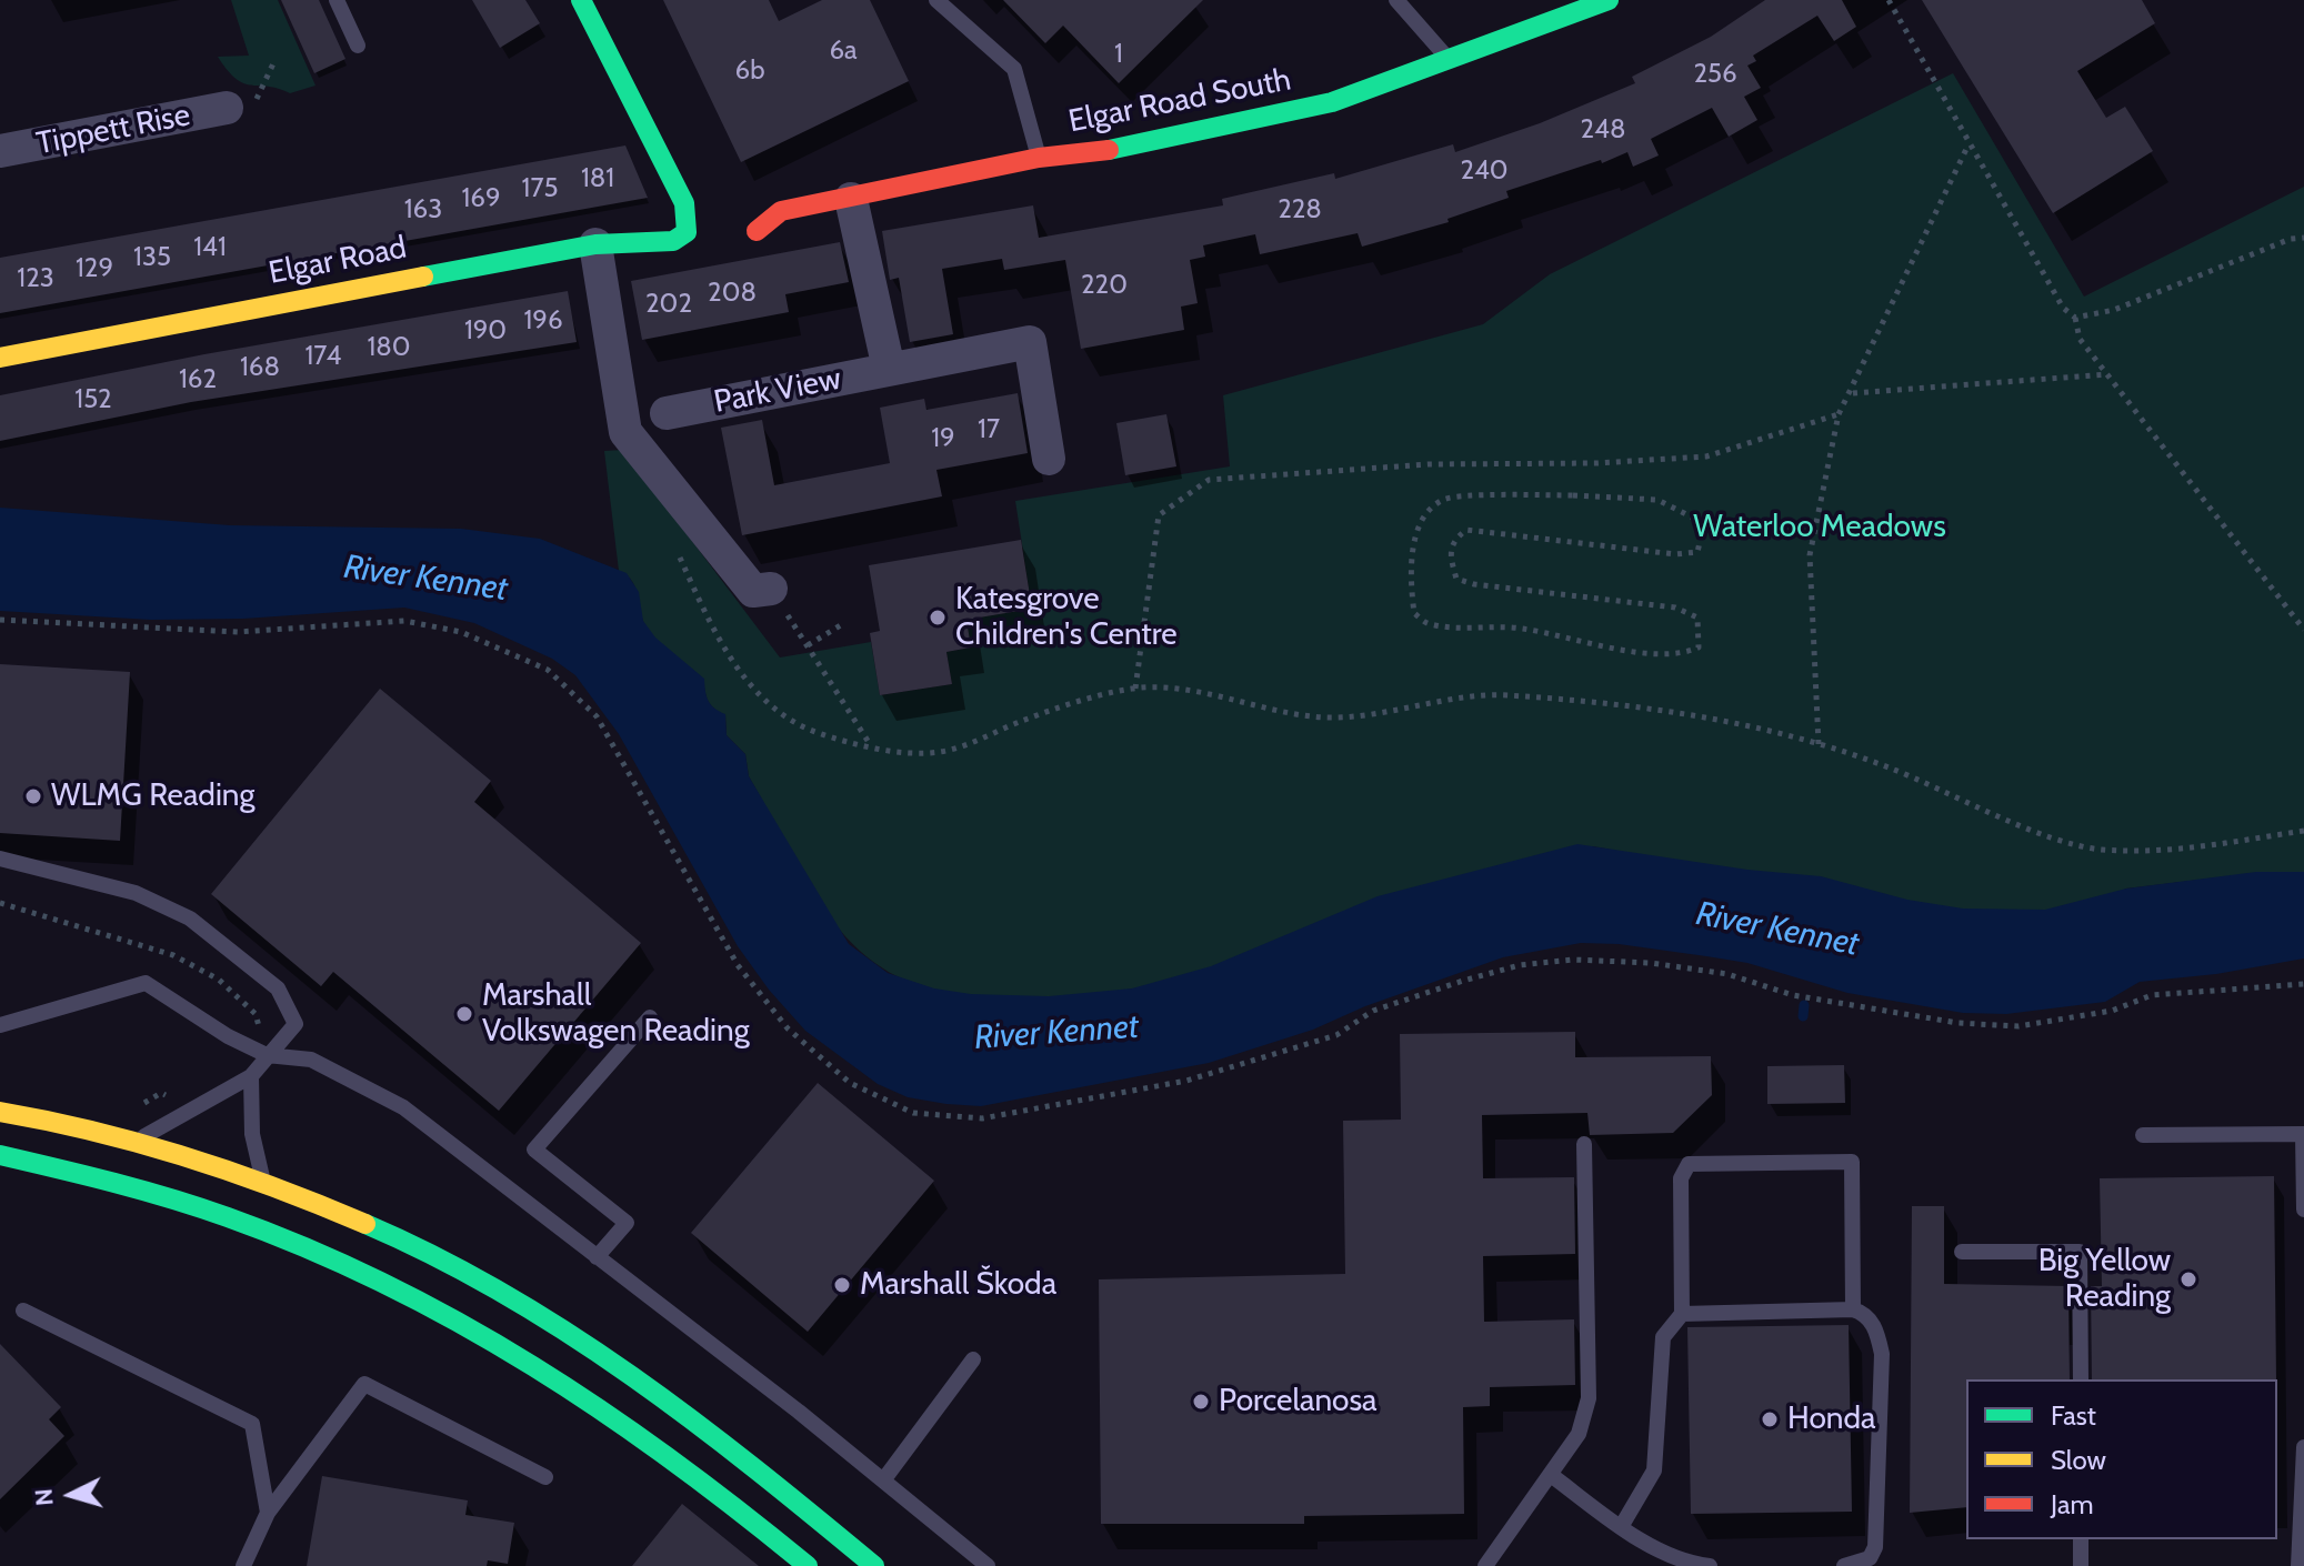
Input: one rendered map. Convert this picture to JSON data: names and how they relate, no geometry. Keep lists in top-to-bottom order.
{
  "streets": {
    "main road": ["Elgar Road South", "Elgar Road"],
    "street": ["Tippett Rise", "Park View"]
  },
  "water": ["River Kennet"],
  "parks": ["Waterloo Meadows"],
  "places": [
    "Katesgrove Children's Centre",
    "WLMG Reading",
    "Marshall Volkswagen Reading",
    "Big Yellow Reading",
    "Marshall Škoda",
    "Porcelanosa",
    "Honda"
  ],
  "house_numbers": [
    "6a",
    "1",
    "6b",
    "256",
    "248",
    "240",
    "181",
    "175",
    "169",
    "163",
    "228",
    "141",
    "135",
    "129",
    "123",
    "220",
    "208",
    "202",
    "196",
    "190",
    "180",
    "174",
    "168",
    "162",
    "152",
    "17",
    "19"
  ],
  "legend": ["Fast", "Slow", "Jam"],
  "north": "left"
}
